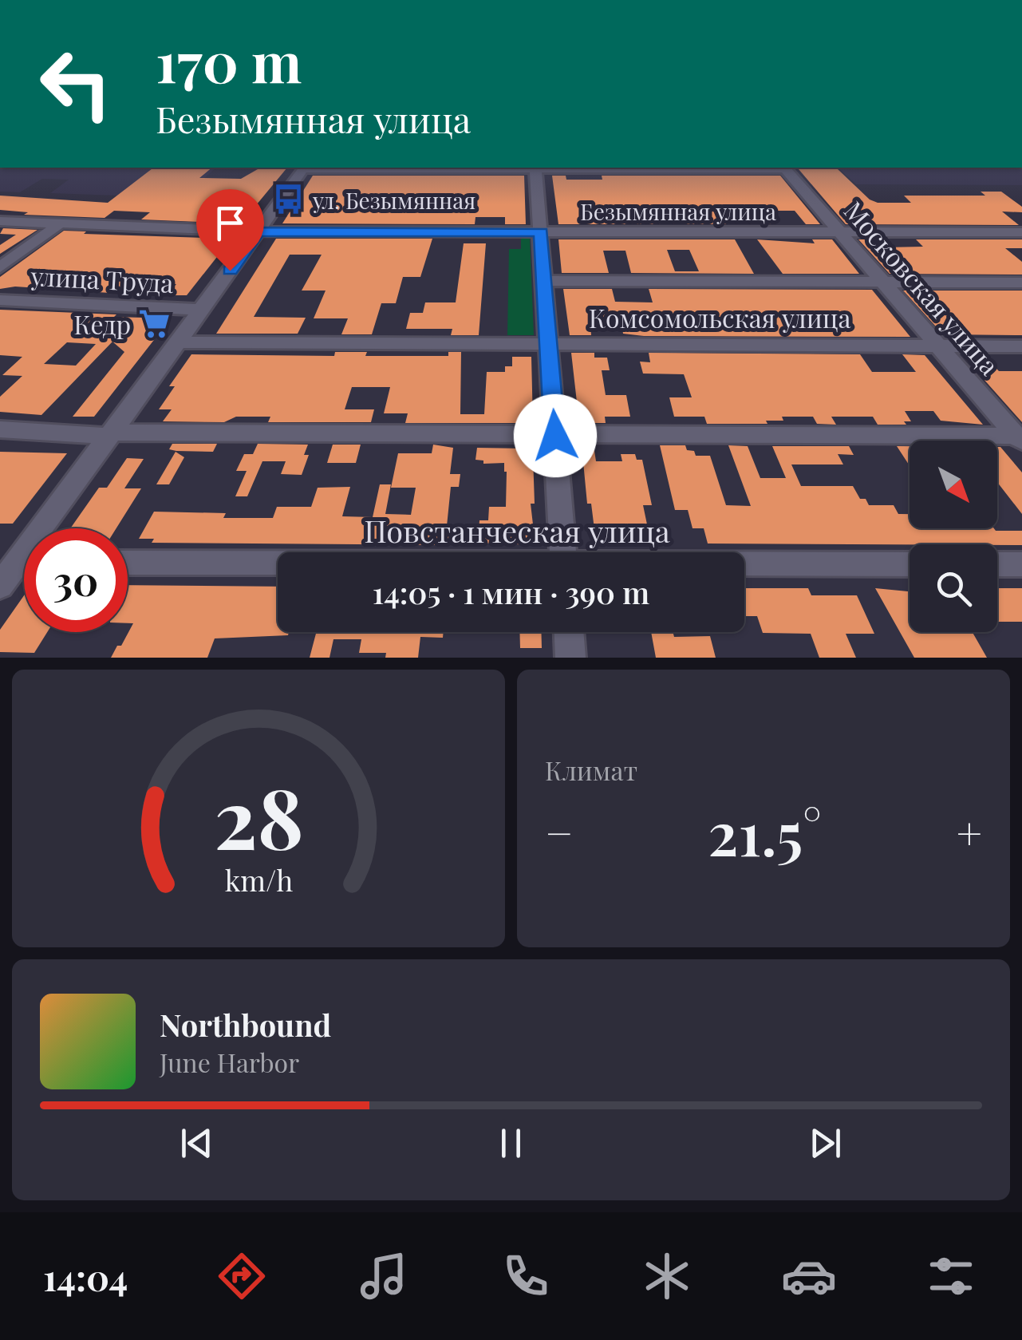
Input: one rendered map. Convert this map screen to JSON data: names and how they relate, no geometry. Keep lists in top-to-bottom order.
{
  "streets": {
    "street": [
      "Безымянная улица",
      "улица Труда",
      "Московская улица",
      "Комсомольская улица",
      "Повстанческая улица"
    ]
  },
  "crossings": [
    ["Безымянная улица", "Московская улица"],
    ["Московская улица", "Комсомольская улица"]
  ],
  "places": {
    "bus stop": ["ул. Безымянная"],
    "supermarket": ["Кедр"]
  },
  "north": "bottom right",
  "page": {
    "turn": ["170 m", "Безымянная улица"],
    "limit": "30",
    "trip": "14:05 · 1 мин · 390 m",
    "tile": "Климат",
    "heat": ["−", "21.5°", "+"],
    "song": ["Northbound", "June Harbor"],
    "tabs": "14:04",
    "gauge": ["28", "km/h"]
  }
}
